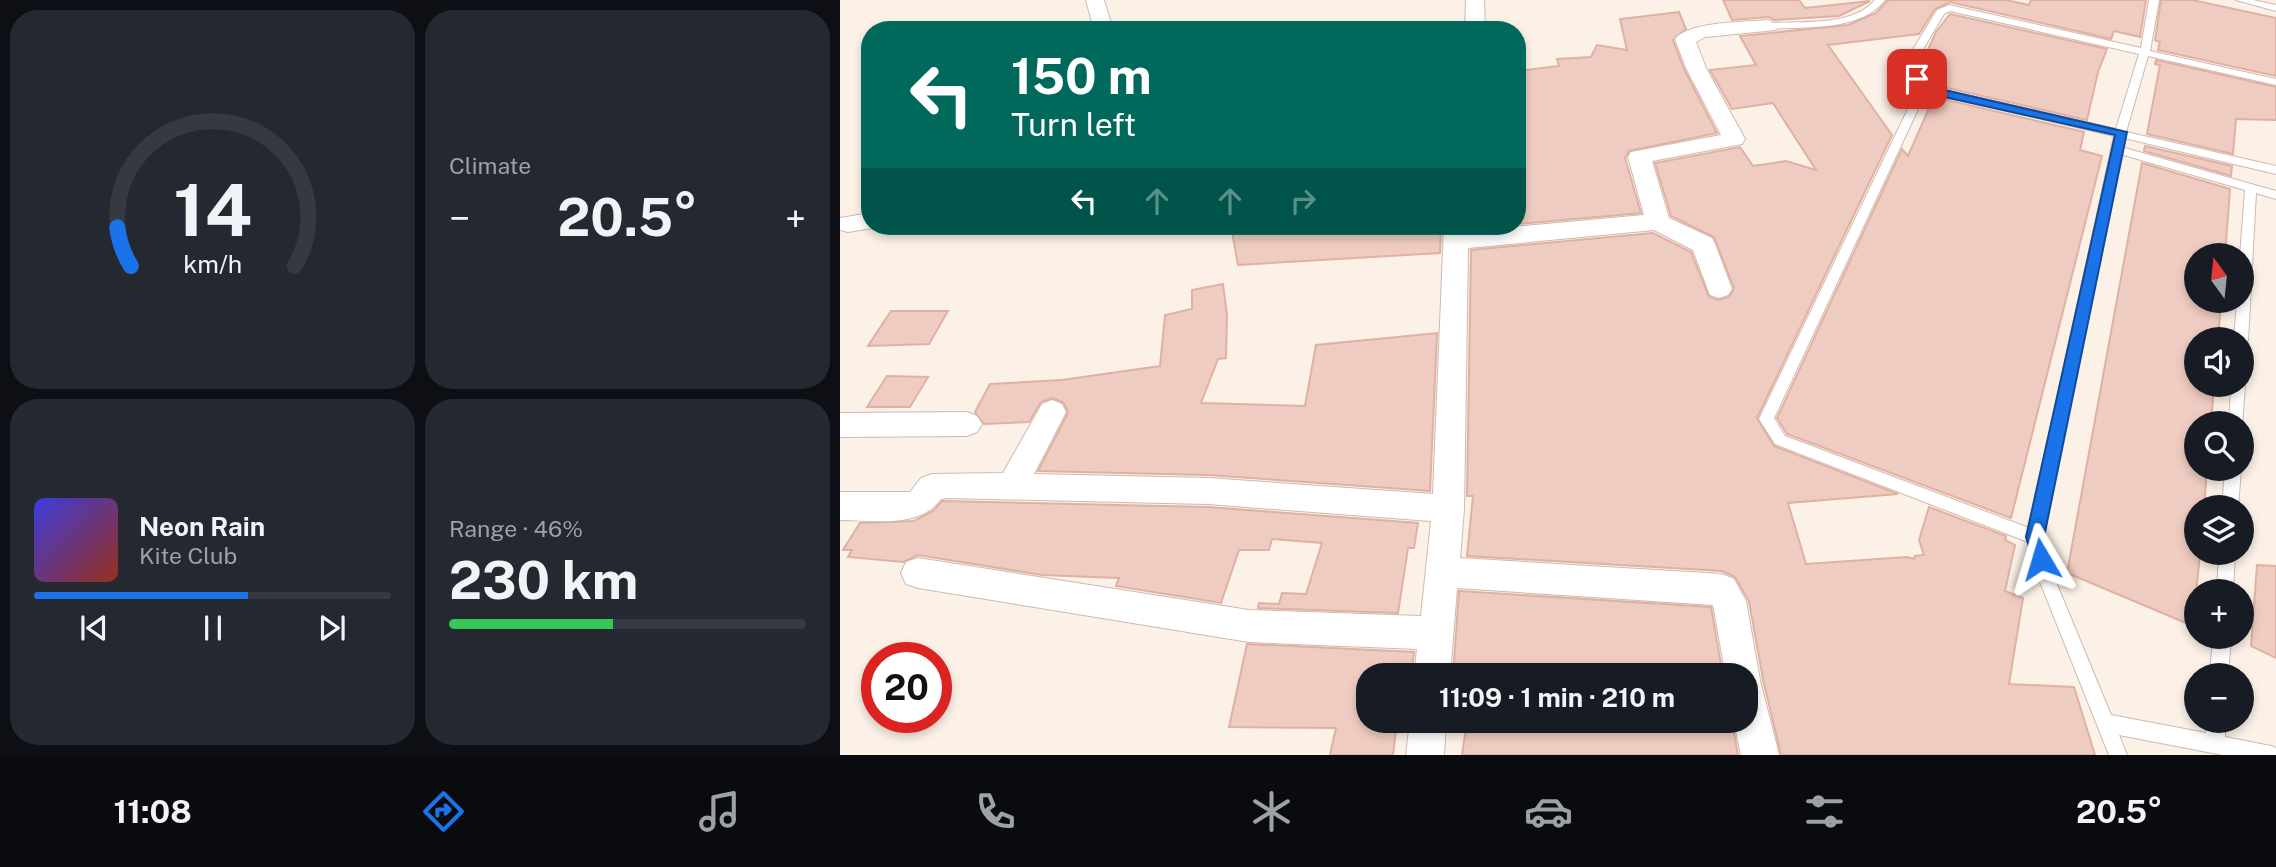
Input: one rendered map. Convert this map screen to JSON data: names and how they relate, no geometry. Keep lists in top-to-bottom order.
{
  "north": "top",
  "page": {
    "tile": [
      "Climate",
      ["Range · 46%", "230 km"]
    ],
    "turn": ["150 m", "Turn left"],
    "heat": ["−", "20.5°", "+"],
    "map_buttons": ["+", "−"],
    "song": ["Neon Rain", "Kite Club"],
    "limit": "20",
    "trip": "11:09 · 1 min · 210 m",
    "tabs": ["11:08", "20.5°"],
    "gauge": ["14", "km/h"]
  }
}
